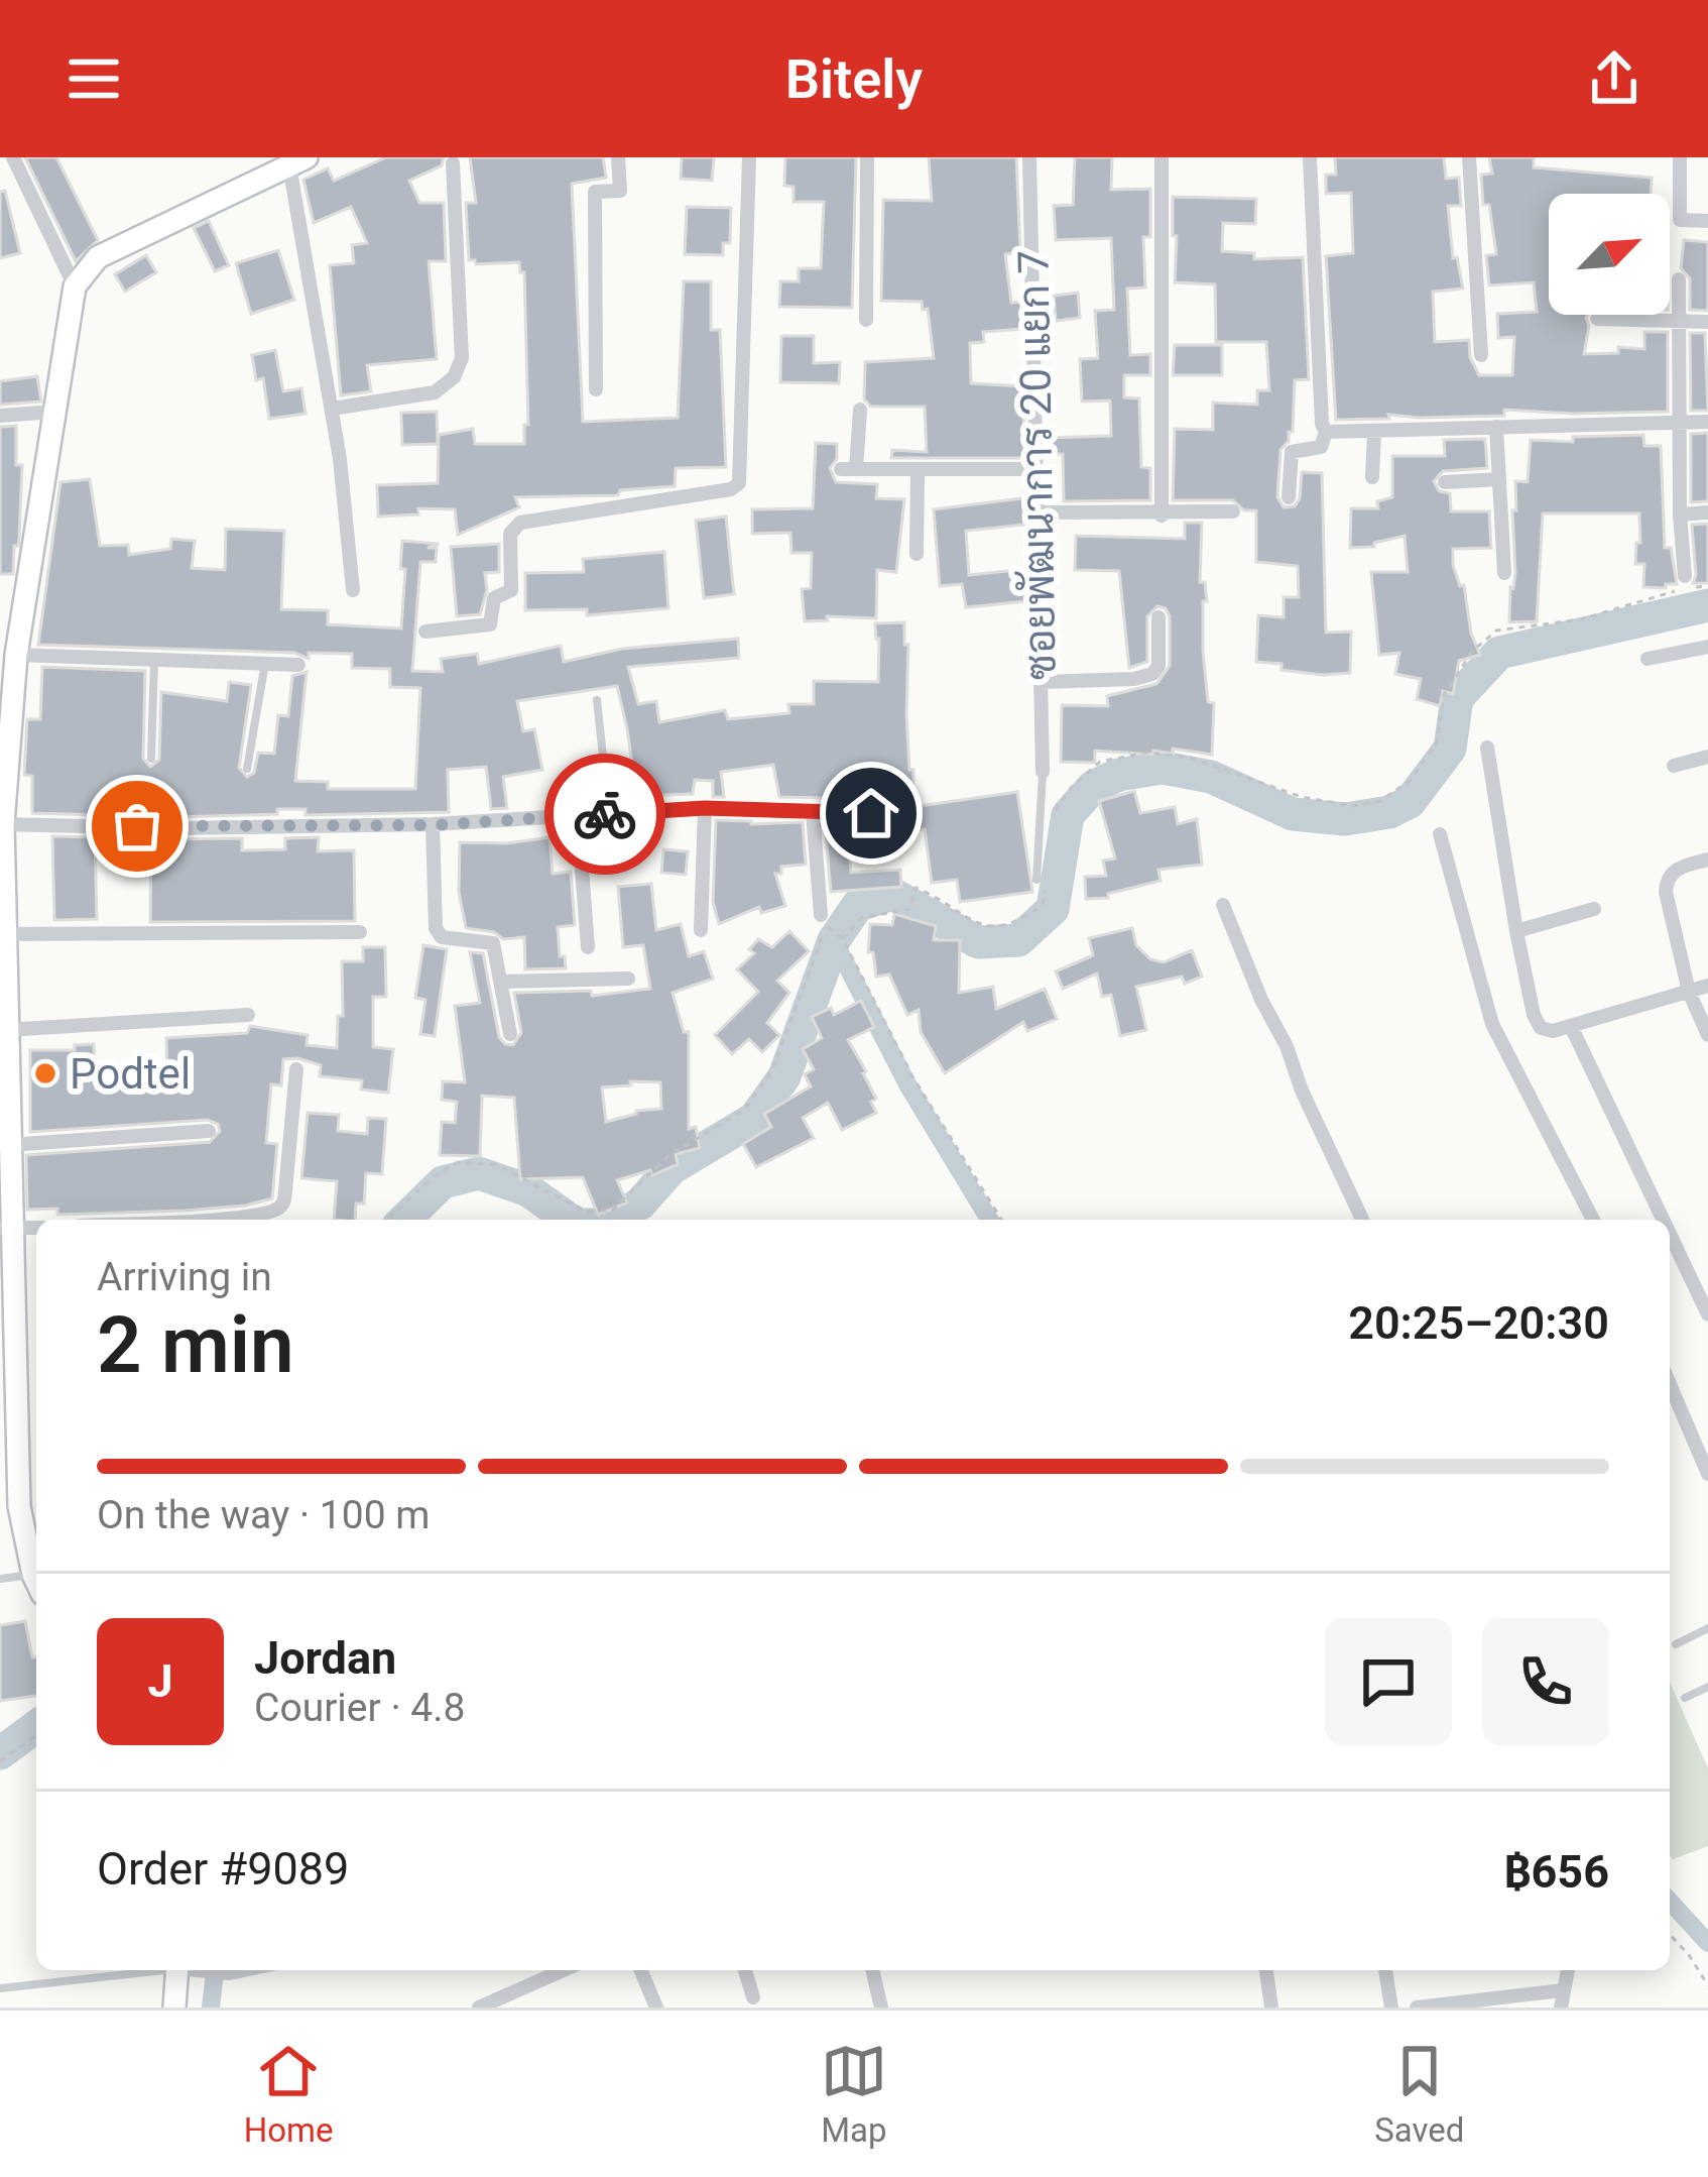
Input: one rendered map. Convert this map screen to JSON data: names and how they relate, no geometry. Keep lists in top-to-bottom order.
{
  "streets": {
    "street": ["ซอยพัฒนาการ 20 แยก 7"]
  },
  "places": ["Podtel"],
  "north": "top right",
  "page": {
    "header": "Bitely",
    "heading": ["2 min", "Arriving in", "20:25–20:30"],
    "panel": [
      "Jordan",
      "Courier · 4.8",
      "Order #9089",
      "฿656"
    ],
    "bar": "On the way · 100 m",
    "round": "J",
    "tabs": ["Home", "Map", "Saved"]
  }
}
